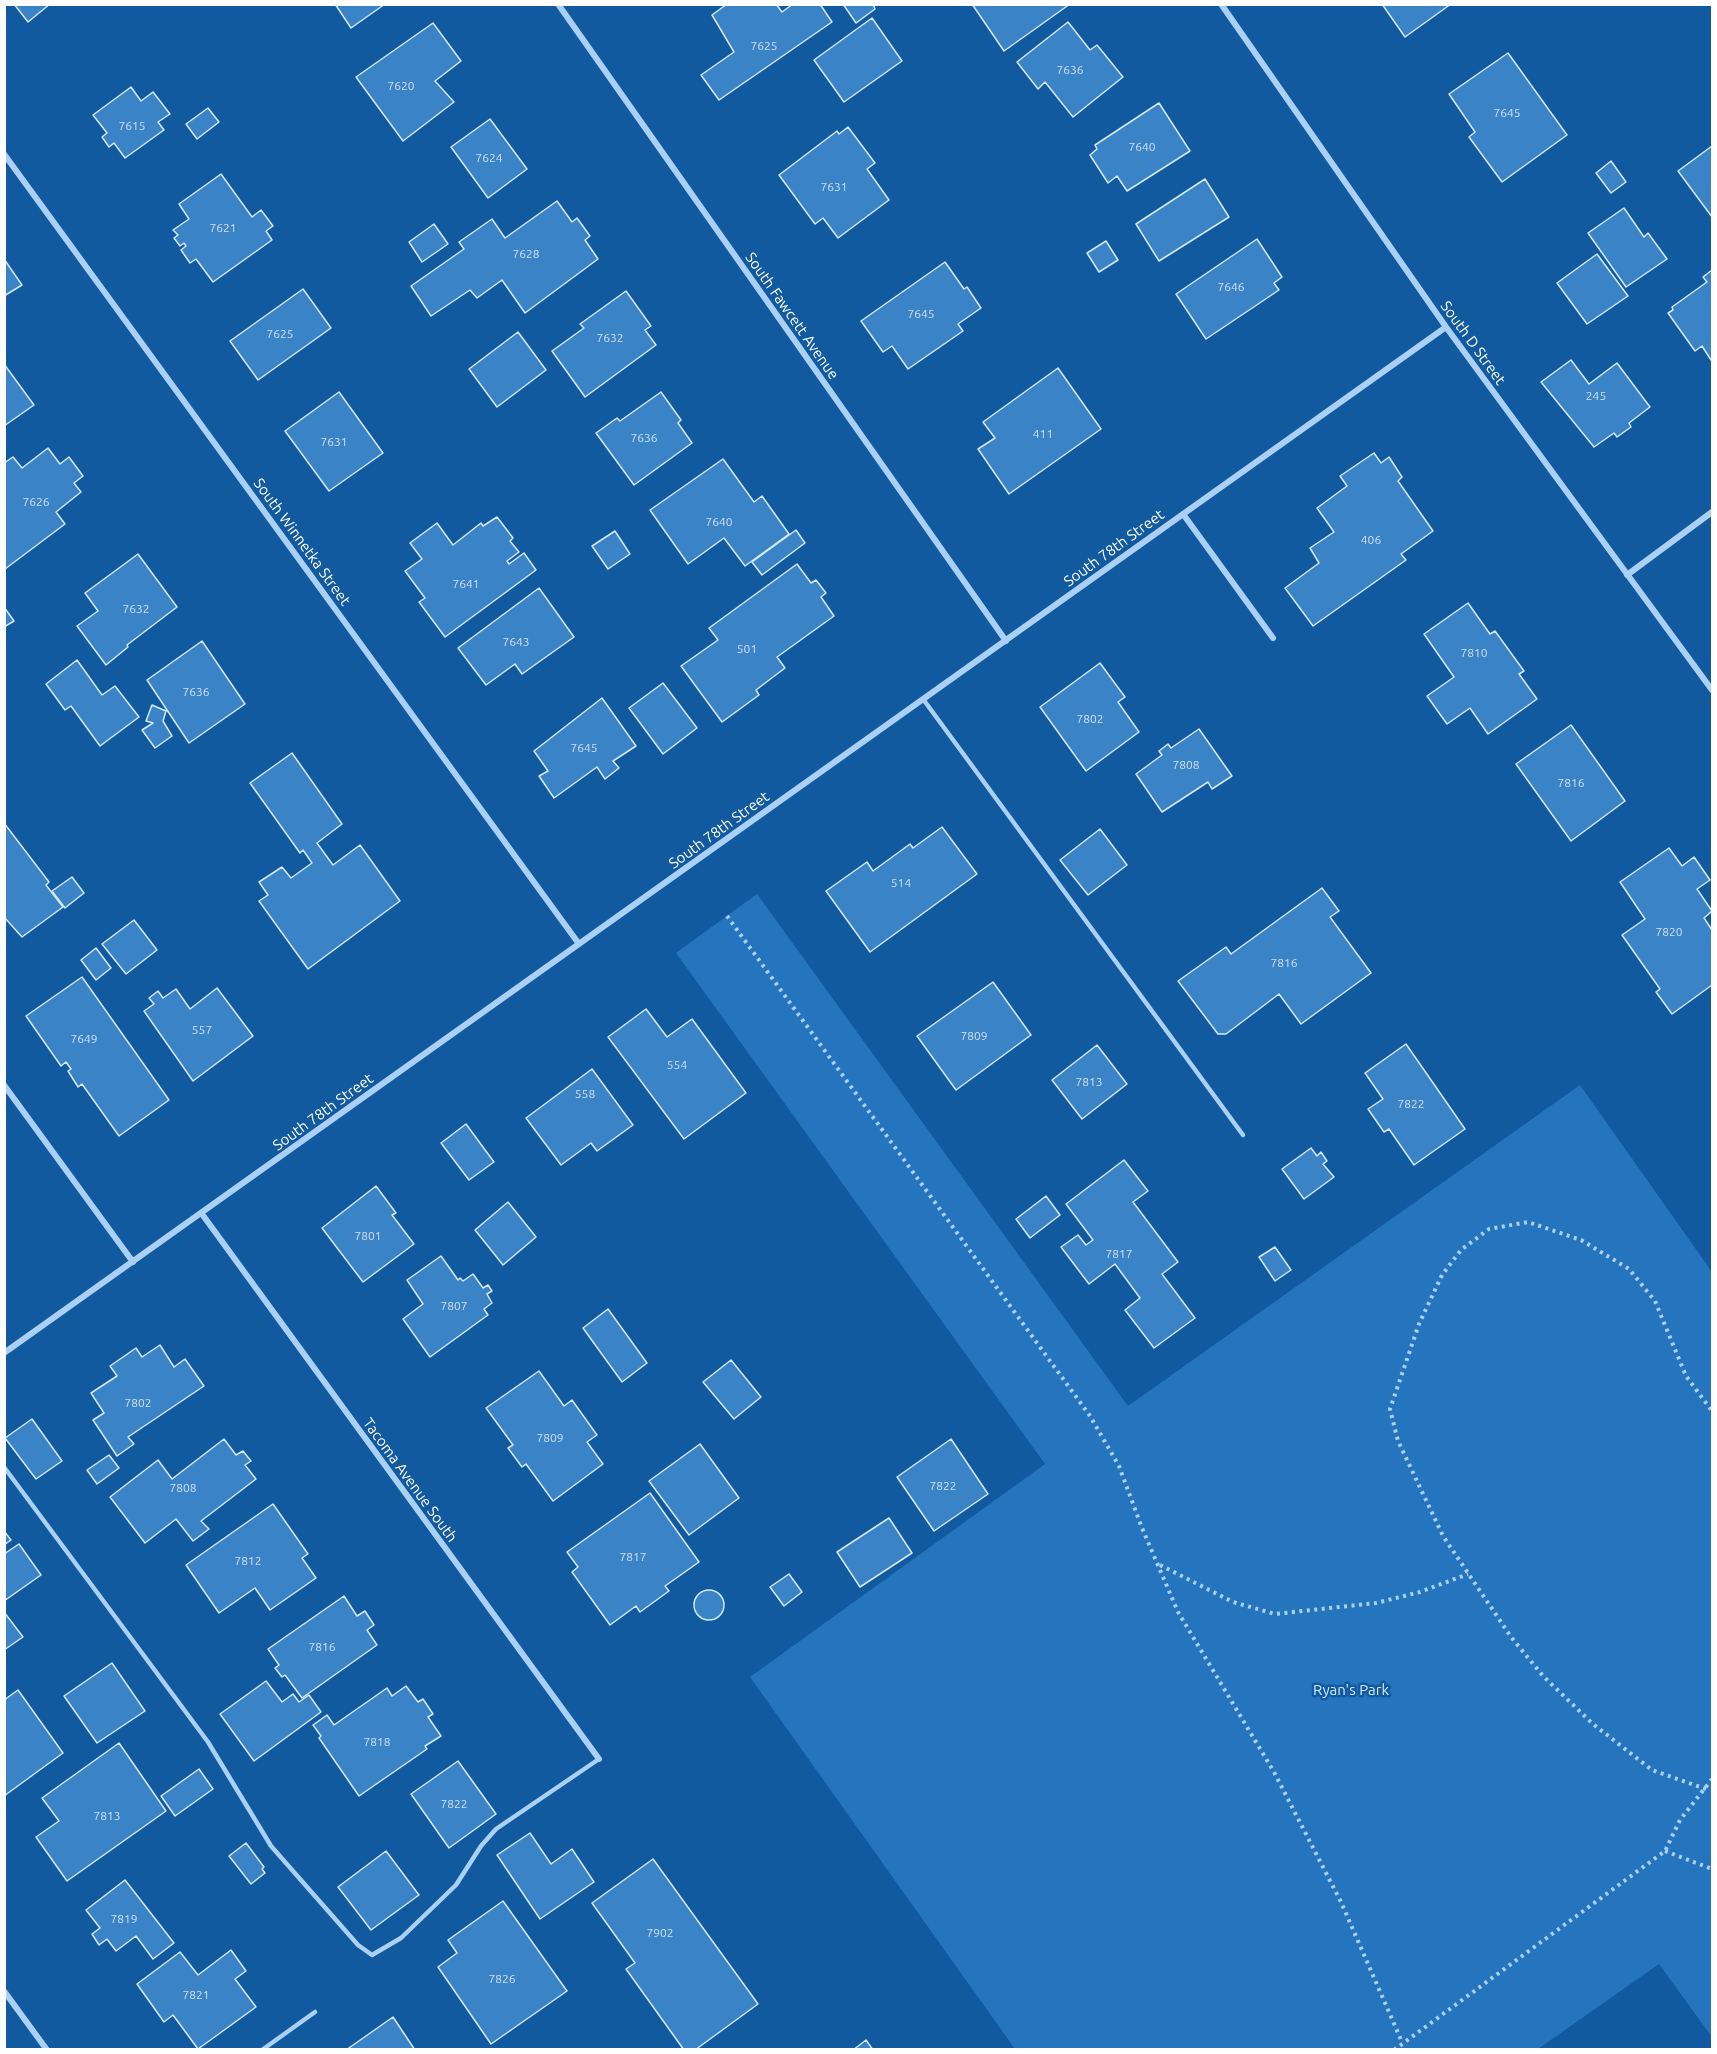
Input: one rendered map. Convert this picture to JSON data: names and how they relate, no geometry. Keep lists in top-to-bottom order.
{
  "streets": {
    "street": [
      "South Fawcett Avenue",
      "South D Street",
      "South Winnetka Street",
      "South 78th Street",
      "Tacoma Avenue South"
    ]
  },
  "crossings": [
    ["South Fawcett Avenue", "South 78th Street"],
    ["South D Street", "South 78th Street"],
    ["South Winnetka Street", "South 78th Street"],
    ["South 78th Street", "Tacoma Avenue South"]
  ],
  "parks": ["Ryan's Park"],
  "house_numbers": [
    "7625",
    "7636",
    "7620",
    "7645",
    "7615",
    "7640",
    "7624",
    "7631",
    "7621",
    "7628",
    "7646",
    "7645",
    "7625",
    "7632",
    "245",
    "411",
    "7636",
    "7631",
    "7626",
    "7640",
    "406",
    "7641",
    "7632",
    "7643",
    "501",
    "7810",
    "7636",
    "7802",
    "7645",
    "7808",
    "7816",
    "514",
    "7820",
    "7816",
    "557",
    "7809",
    "7649",
    "554",
    "7813",
    "558",
    "7822",
    "7801",
    "7817",
    "7807",
    "7802",
    "7809",
    "7822",
    "7808",
    "7817",
    "7812",
    "7816",
    "7818",
    "7822",
    "7813",
    "7819",
    "7902",
    "7826",
    "7821"
  ]
}
